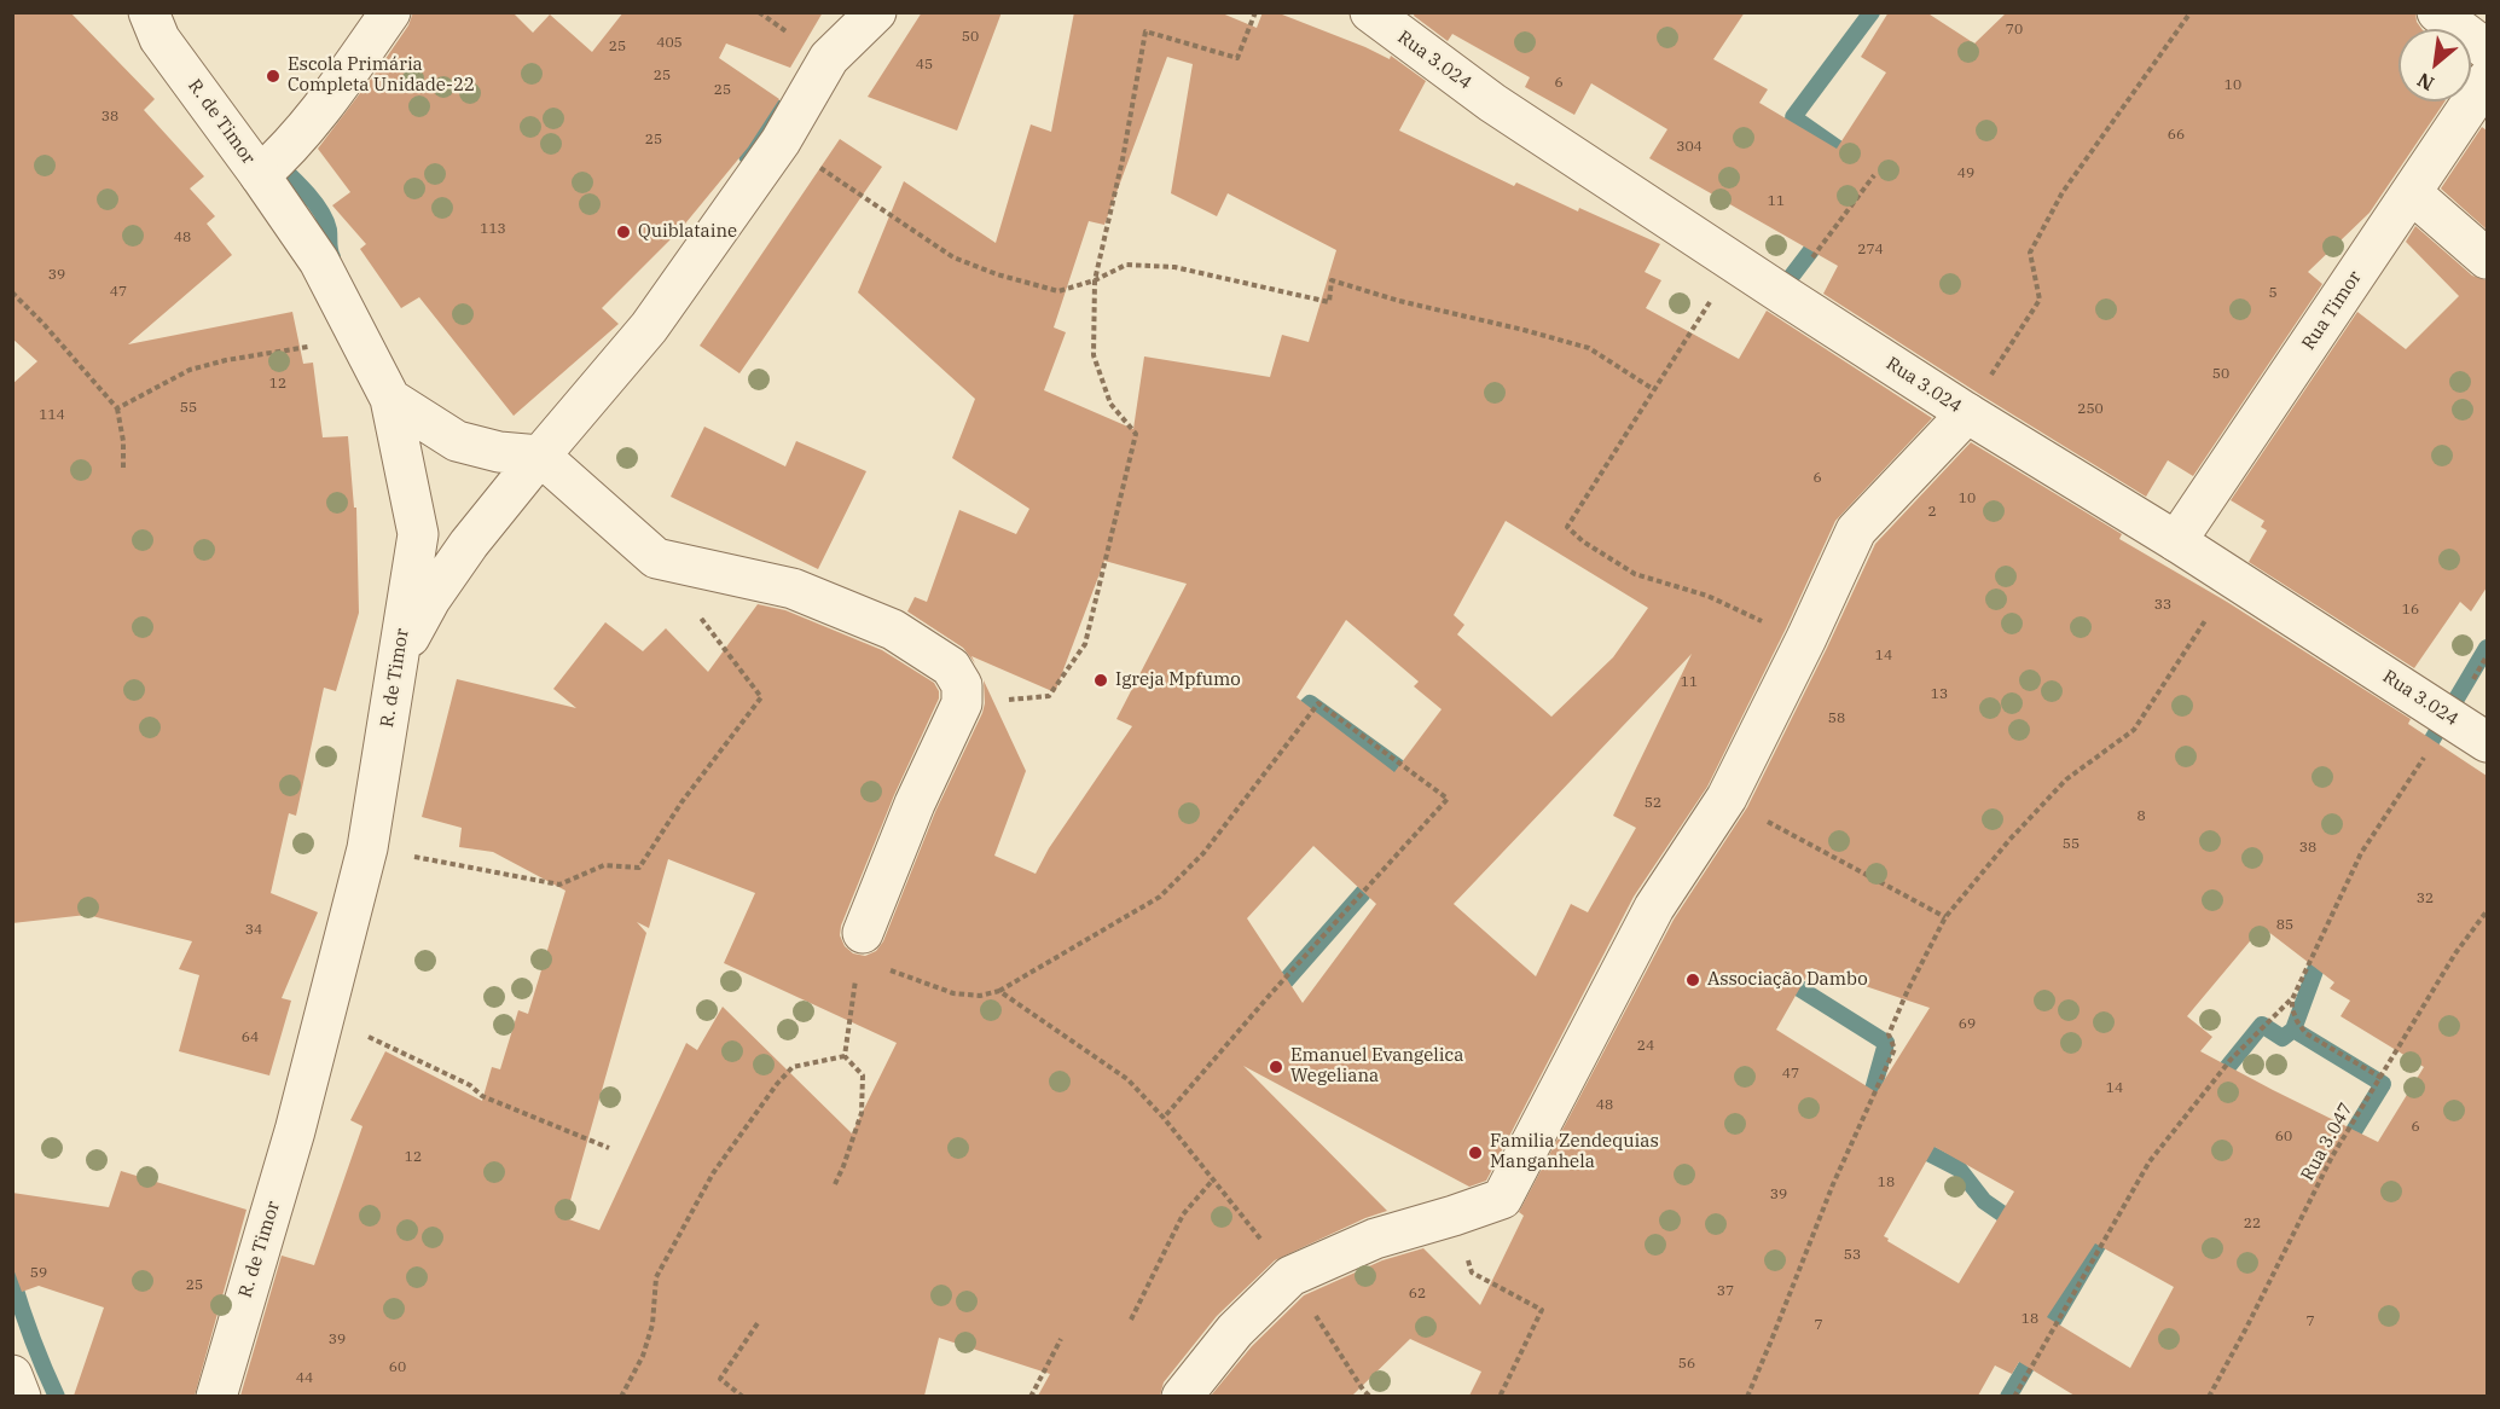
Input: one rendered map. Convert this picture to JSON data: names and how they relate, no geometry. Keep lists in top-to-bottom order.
{
  "streets": {
    "street": ["Rua 3.024", "R. de Timor", "Rua Timor"],
    "path": ["Rua 3.047"]
  },
  "crossings": [
    ["Rua 3.024", "Rua Timor"]
  ],
  "places": [
    "Escola Primária Completa Unidade-22",
    "Quiblataine",
    "Igreja Mpfumo",
    "Associação Dambo",
    "Emanuel Evangelica Wegeliana",
    "Familia Zendequias Manganhela"
  ],
  "house_numbers": [
    "70",
    "50",
    "405",
    "25",
    "45",
    "25",
    "6",
    "10",
    "25",
    "38",
    "66",
    "25",
    "304",
    "49",
    "11",
    "113",
    "48",
    "274",
    "39",
    "47",
    "5",
    "50",
    "12",
    "55",
    "250",
    "114",
    "6",
    "10",
    "2",
    "33",
    "16",
    "14",
    "11",
    "13",
    "58",
    "52",
    "8",
    "55",
    "38",
    "32",
    "85",
    "34",
    "69",
    "64",
    "24",
    "47",
    "14",
    "48",
    "6",
    "60",
    "12",
    "18",
    "39",
    "22",
    "53",
    "59",
    "25",
    "37",
    "62",
    "18",
    "7",
    "7",
    "39",
    "56",
    "60",
    "44"
  ],
  "north": "bottom left"
}
